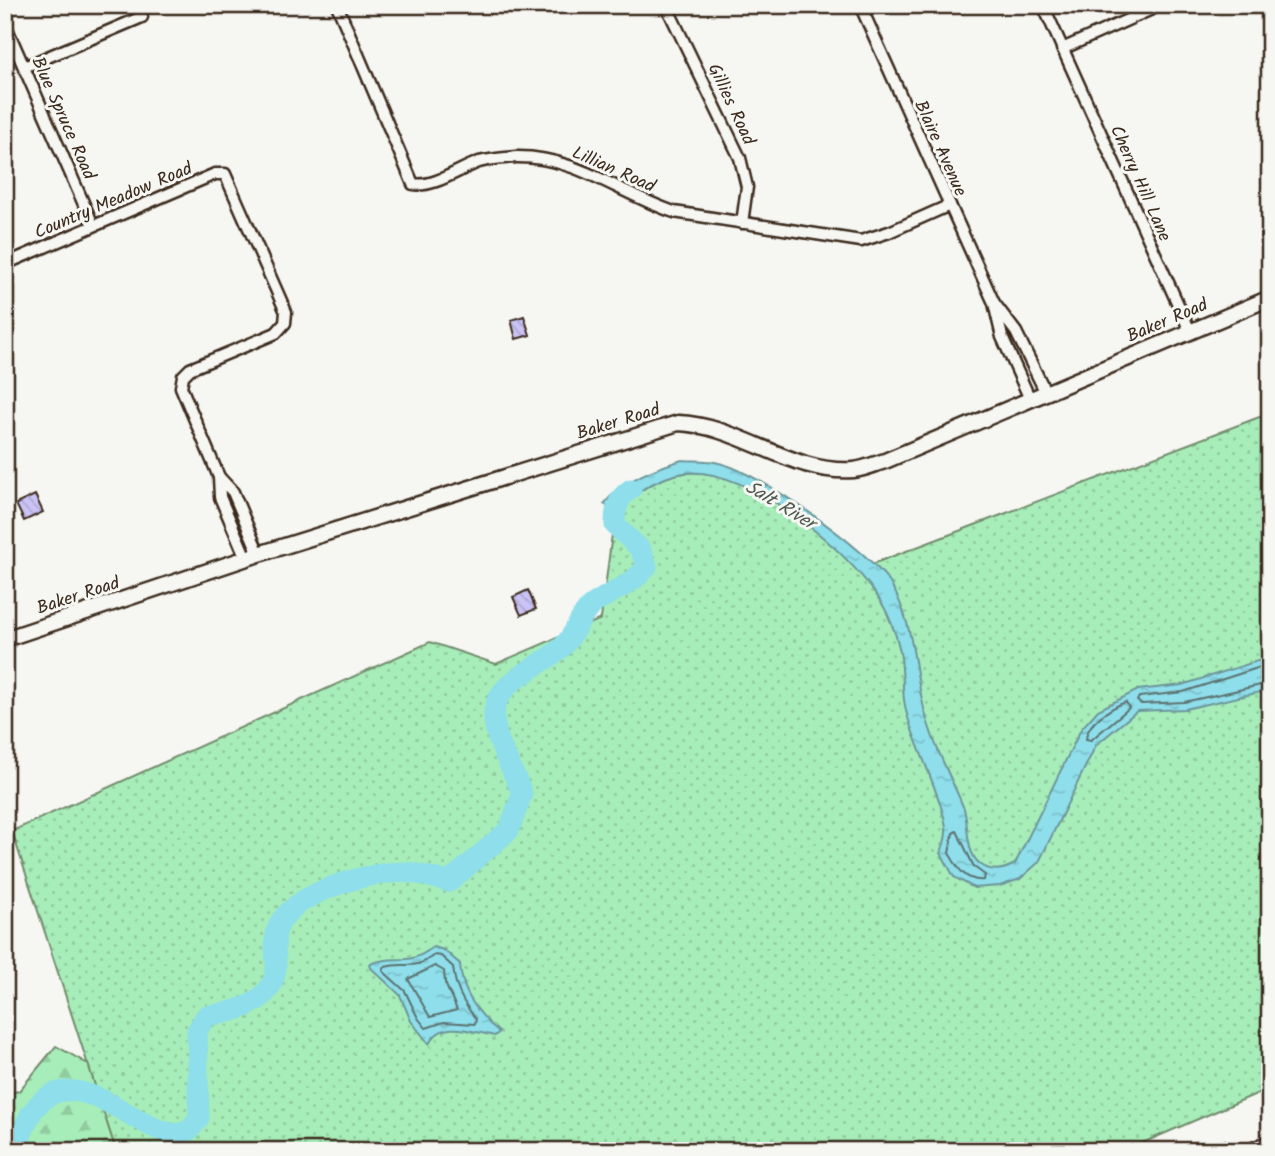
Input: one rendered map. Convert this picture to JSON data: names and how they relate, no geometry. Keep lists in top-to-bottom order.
{
  "streets": {
    "street": [
      "Gillies Road",
      "Blue Spruce Road",
      "Blaire Avenue",
      "Lillian Road",
      "Cherry Hill Lane",
      "Country Meadow Road",
      "Baker Road"
    ]
  },
  "crossings": [
    ["Gillies Road", "Lillian Road"],
    ["Blue Spruce Road", "Country Meadow Road"],
    ["Blaire Avenue", "Lillian Road"],
    ["Blaire Avenue", "Baker Road"],
    ["Cherry Hill Lane", "Baker Road"],
    ["Country Meadow Road", "Baker Road"]
  ],
  "water": ["Salt River"]
}
